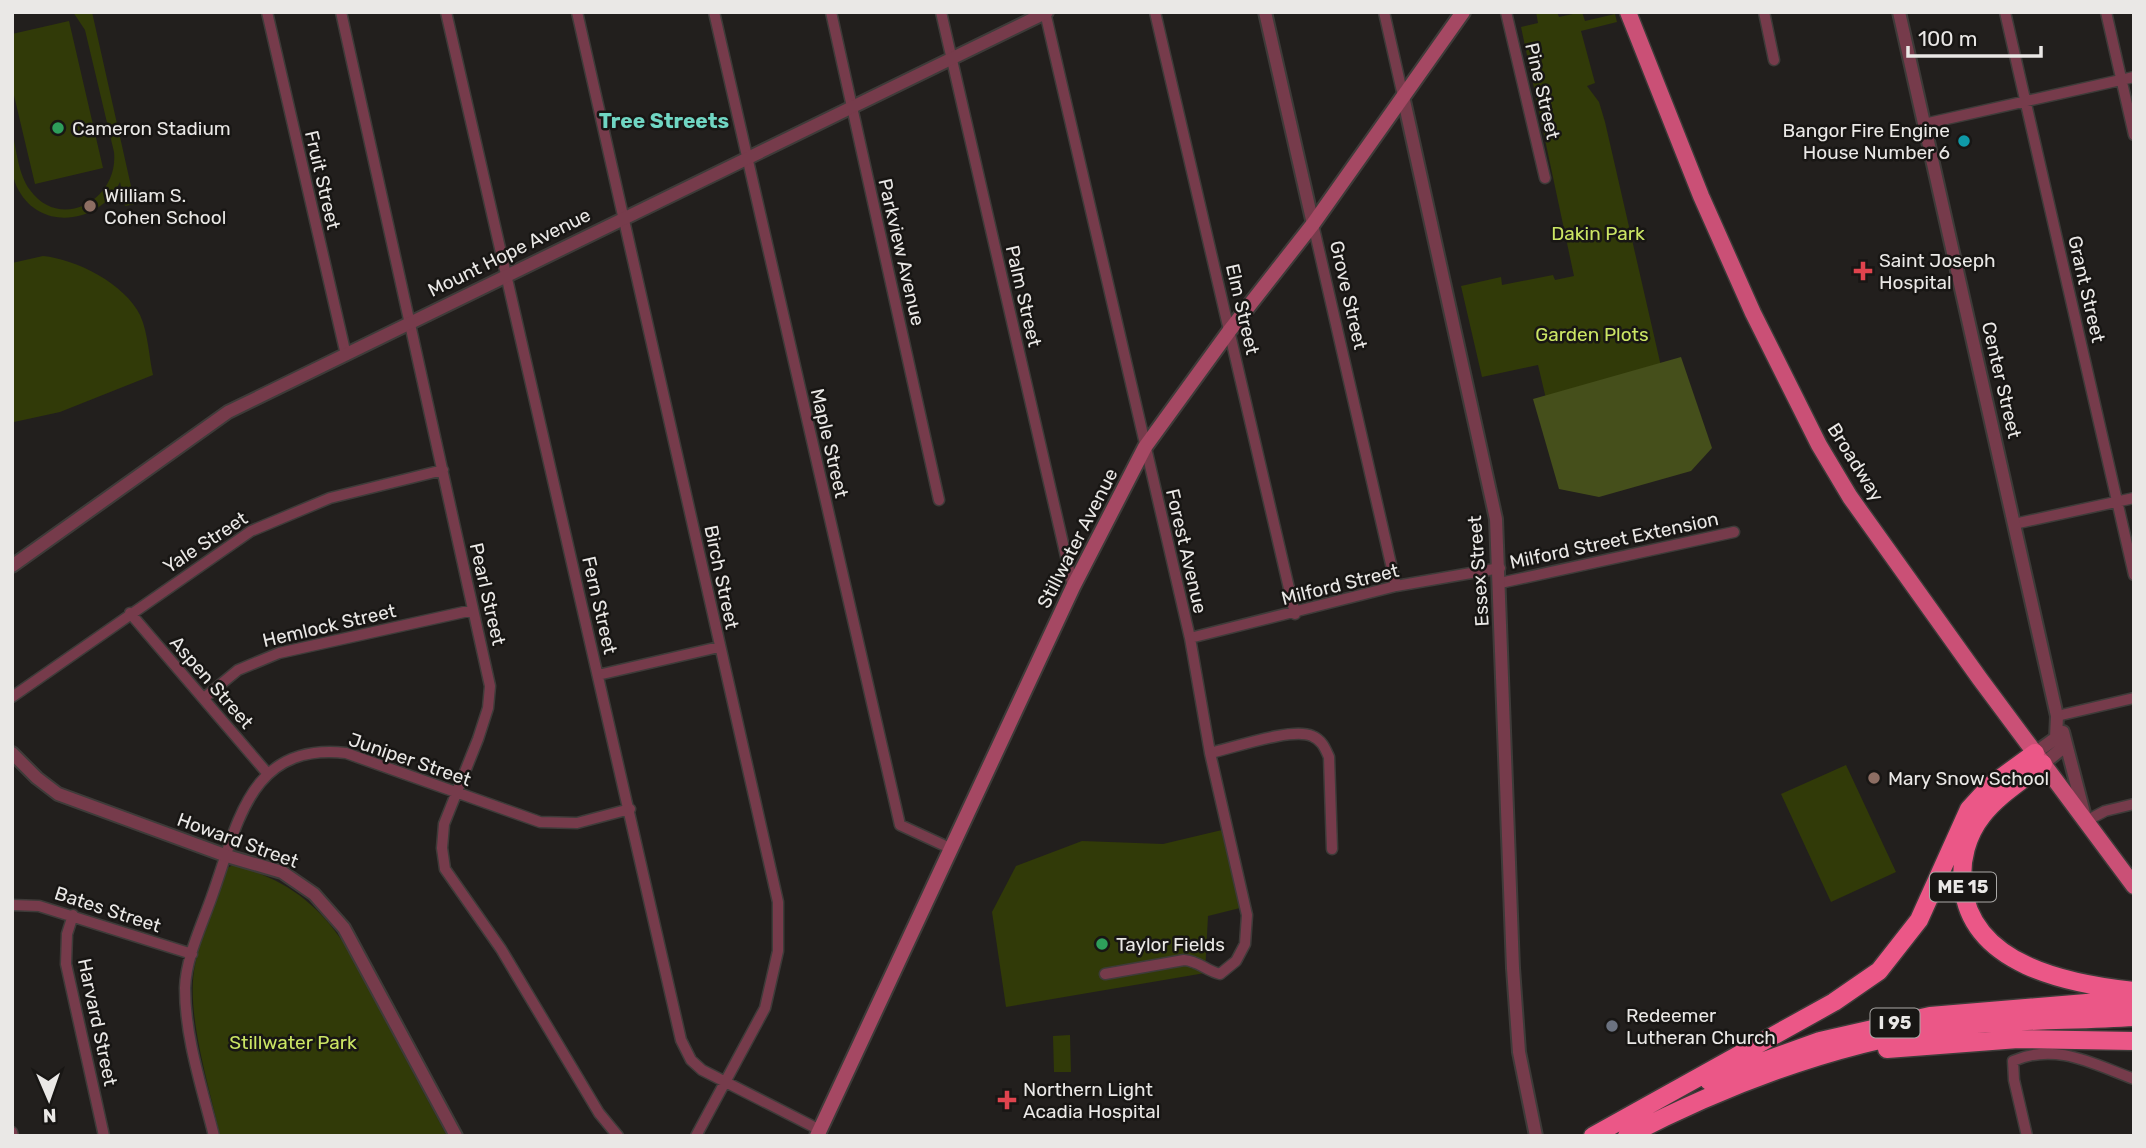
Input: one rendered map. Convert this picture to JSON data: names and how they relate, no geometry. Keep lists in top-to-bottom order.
{
  "streets": {
    "highway": ["ME 15", "I 95"],
    "main road": ["Broadway", "Stillwater Avenue"],
    "street": [
      "Pine Street",
      "Fruit Street",
      "Mount Hope Avenue",
      "Parkview Avenue",
      "Grant Street",
      "Grove Street",
      "Palm Street",
      "Elm Street",
      "Center Street",
      "Maple Street",
      "Milford Street Extension",
      "Yale Street",
      "Forest Avenue",
      "Essex Street",
      "Birch Street",
      "Milford Street",
      "Pearl Street",
      "Fern Street",
      "Hemlock Street",
      "Aspen Street",
      "Juniper Street",
      "Howard Street",
      "Bates Street",
      "Harvard Street"
    ]
  },
  "crossings": [
    ["Fruit Street", "Mount Hope Avenue"],
    ["Mount Hope Avenue", "Parkview Avenue"],
    ["Mount Hope Avenue", "Palm Street"],
    ["Mount Hope Avenue", "Maple Street"],
    ["Mount Hope Avenue", "Forest Avenue"],
    ["Mount Hope Avenue", "Birch Street"],
    ["Mount Hope Avenue", "Pearl Street"],
    ["Mount Hope Avenue", "Fern Street"],
    ["Grove Street", "Stillwater Avenue"],
    ["Grove Street", "Milford Street"],
    ["Palm Street", "Stillwater Avenue"],
    ["Elm Street", "Stillwater Avenue"],
    ["Elm Street", "Milford Street"],
    ["Center Street", "Broadway"],
    ["Maple Street", "Stillwater Avenue"],
    ["Broadway", "ME 15"],
    ["Stillwater Avenue", "Forest Avenue"],
    ["Stillwater Avenue", "Essex Street"],
    ["Stillwater Avenue", "Fern Street"],
    ["Milford Street Extension", "Essex Street"],
    ["Yale Street", "Pearl Street"],
    ["Yale Street", "Aspen Street"],
    ["Forest Avenue", "Milford Street"],
    ["Essex Street", "Milford Street"],
    ["Birch Street", "Fern Street"],
    ["Pearl Street", "Hemlock Street"],
    ["Pearl Street", "Juniper Street"],
    ["Fern Street", "Juniper Street"],
    ["Hemlock Street", "Aspen Street"],
    ["Aspen Street", "Juniper Street"],
    ["Juniper Street", "Howard Street"],
    ["Juniper Street", "Bates Street"],
    ["Bates Street", "Harvard Street"]
  ],
  "districts": ["Tree Streets"],
  "parks": ["Dakin Park", "Garden Plots", "Stillwater Park"],
  "places": {
    "other": [
      "Cameron Stadium",
      "Bangor Fire Engine House Number 6",
      "William S. Cohen School",
      "Mary Snow School",
      "Taylor Fields",
      "Redeemer Lutheran Church"
    ],
    "health": ["Saint Joseph Hospital", "Northern Light Acadia Hospital"]
  },
  "scale_bar": "100 m",
  "north": "bottom"
}
